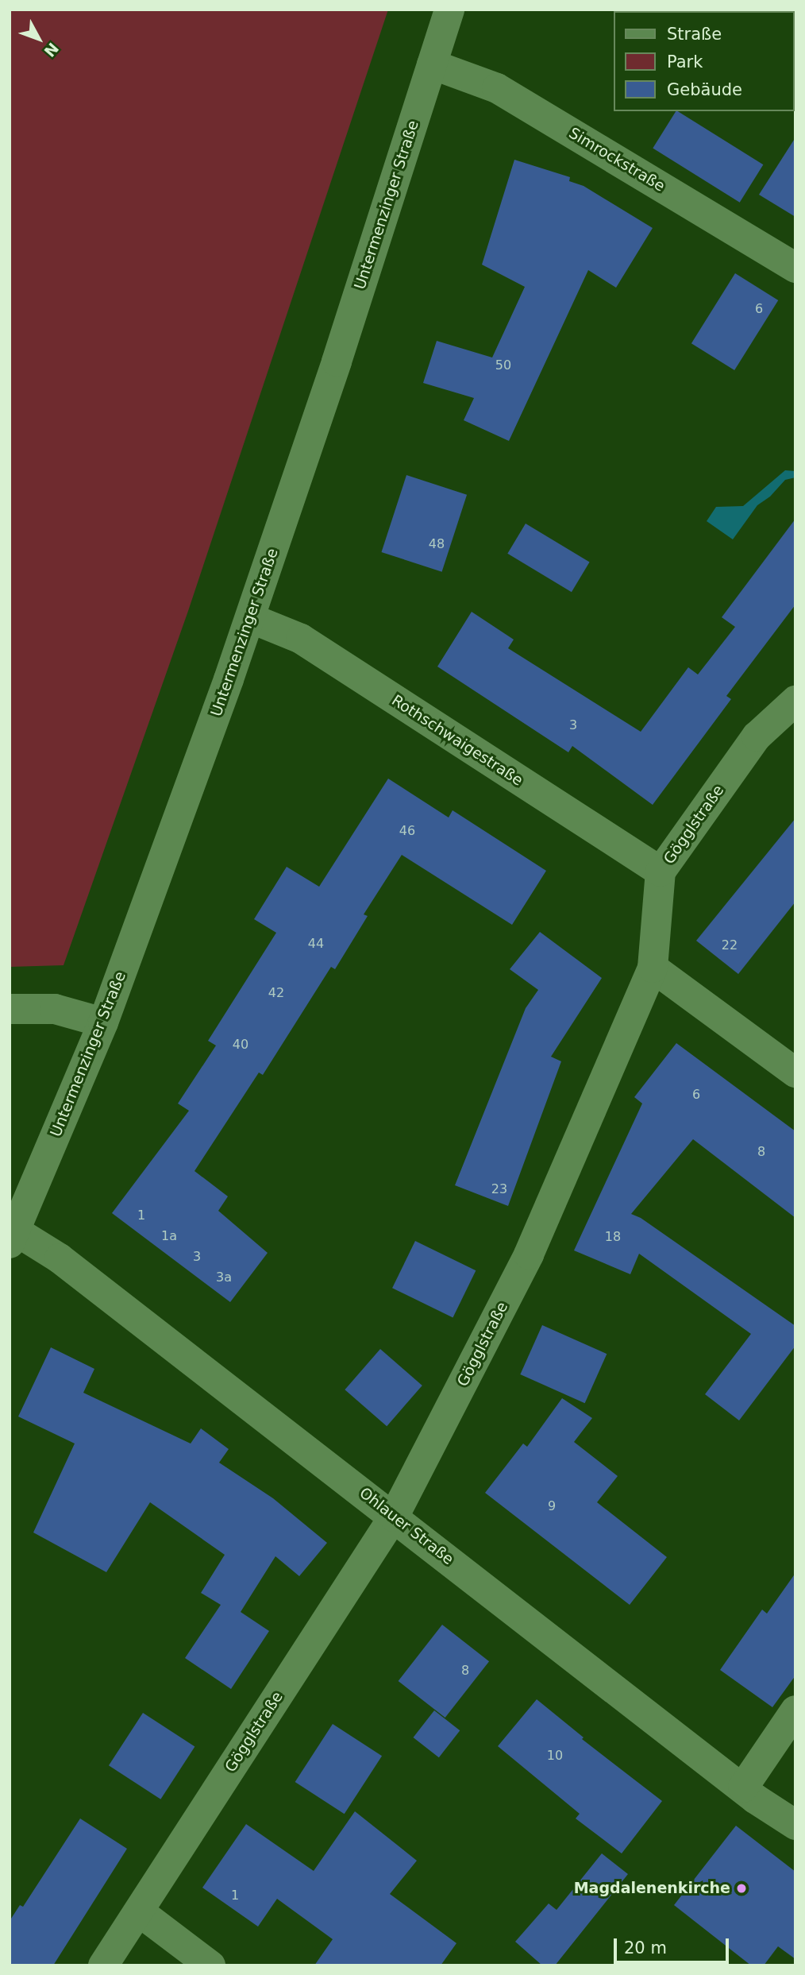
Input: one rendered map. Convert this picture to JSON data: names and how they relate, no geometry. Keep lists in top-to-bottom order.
{
  "streets": {
    "street": [
      "Simrockstraße",
      "Untermenzinger Straße",
      "Rothschwaigestraße",
      "Gögglstraße",
      "Ohlauer Straße"
    ]
  },
  "crossings": [
    ["Simrockstraße", "Untermenzinger Straße"],
    ["Untermenzinger Straße", "Rothschwaigestraße"],
    ["Untermenzinger Straße", "Ohlauer Straße"],
    ["Rothschwaigestraße", "Gögglstraße"],
    ["Gögglstraße", "Ohlauer Straße"]
  ],
  "places": ["Magdalenenkirche"],
  "house_numbers": [
    "6",
    "50",
    "48",
    "3",
    "46",
    "44",
    "22",
    "42",
    "40",
    "6",
    "8",
    "23",
    "1",
    "1a",
    "18",
    "3",
    "3a",
    "9",
    "8",
    "10",
    "1"
  ],
  "legend": ["Straße", "Park", "Gebäude"],
  "scale_bar": "20 m",
  "north": "bottom right"
}
